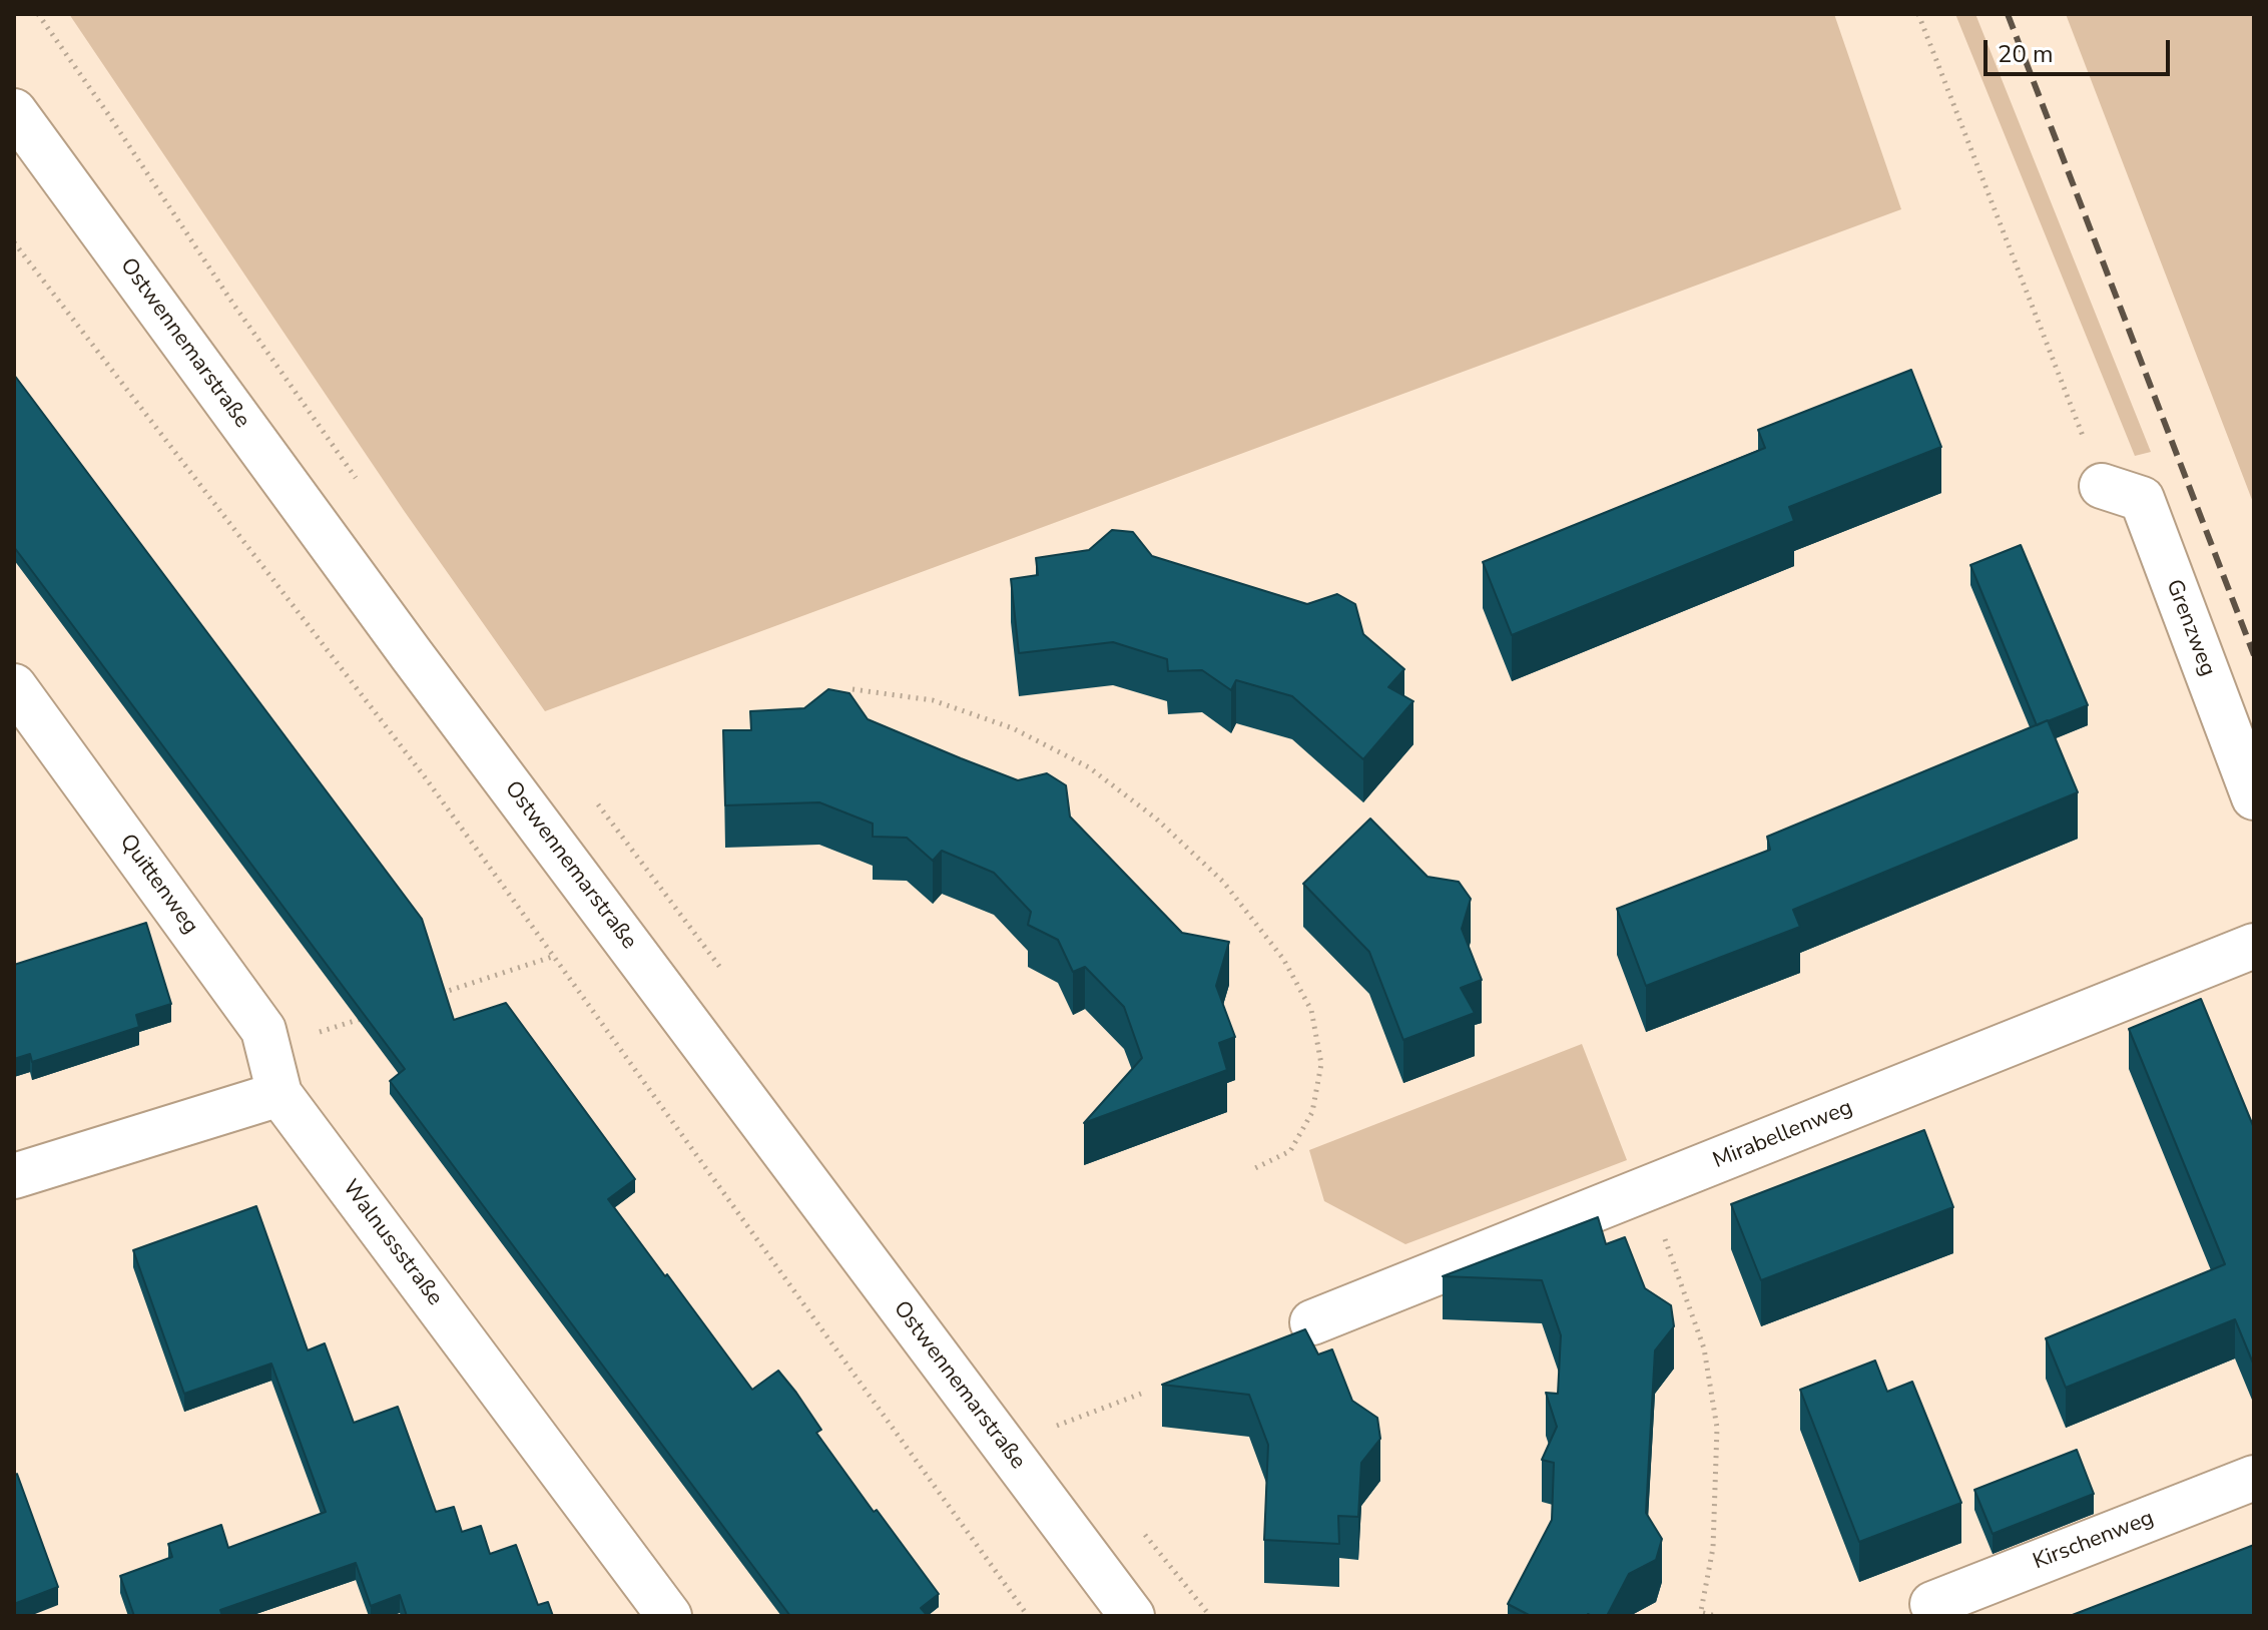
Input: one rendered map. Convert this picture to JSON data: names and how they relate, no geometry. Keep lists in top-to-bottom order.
{
  "streets": {
    "street": [
      "Ostwennemarstraße",
      "Grenzweg",
      "Quittenweg",
      "Mirabellenweg",
      "Walnussstraße",
      "Kirschenweg"
    ]
  },
  "crossings": [
    ["Quittenweg", "Walnussstraße"]
  ],
  "scale_bar": "20 m"
}
